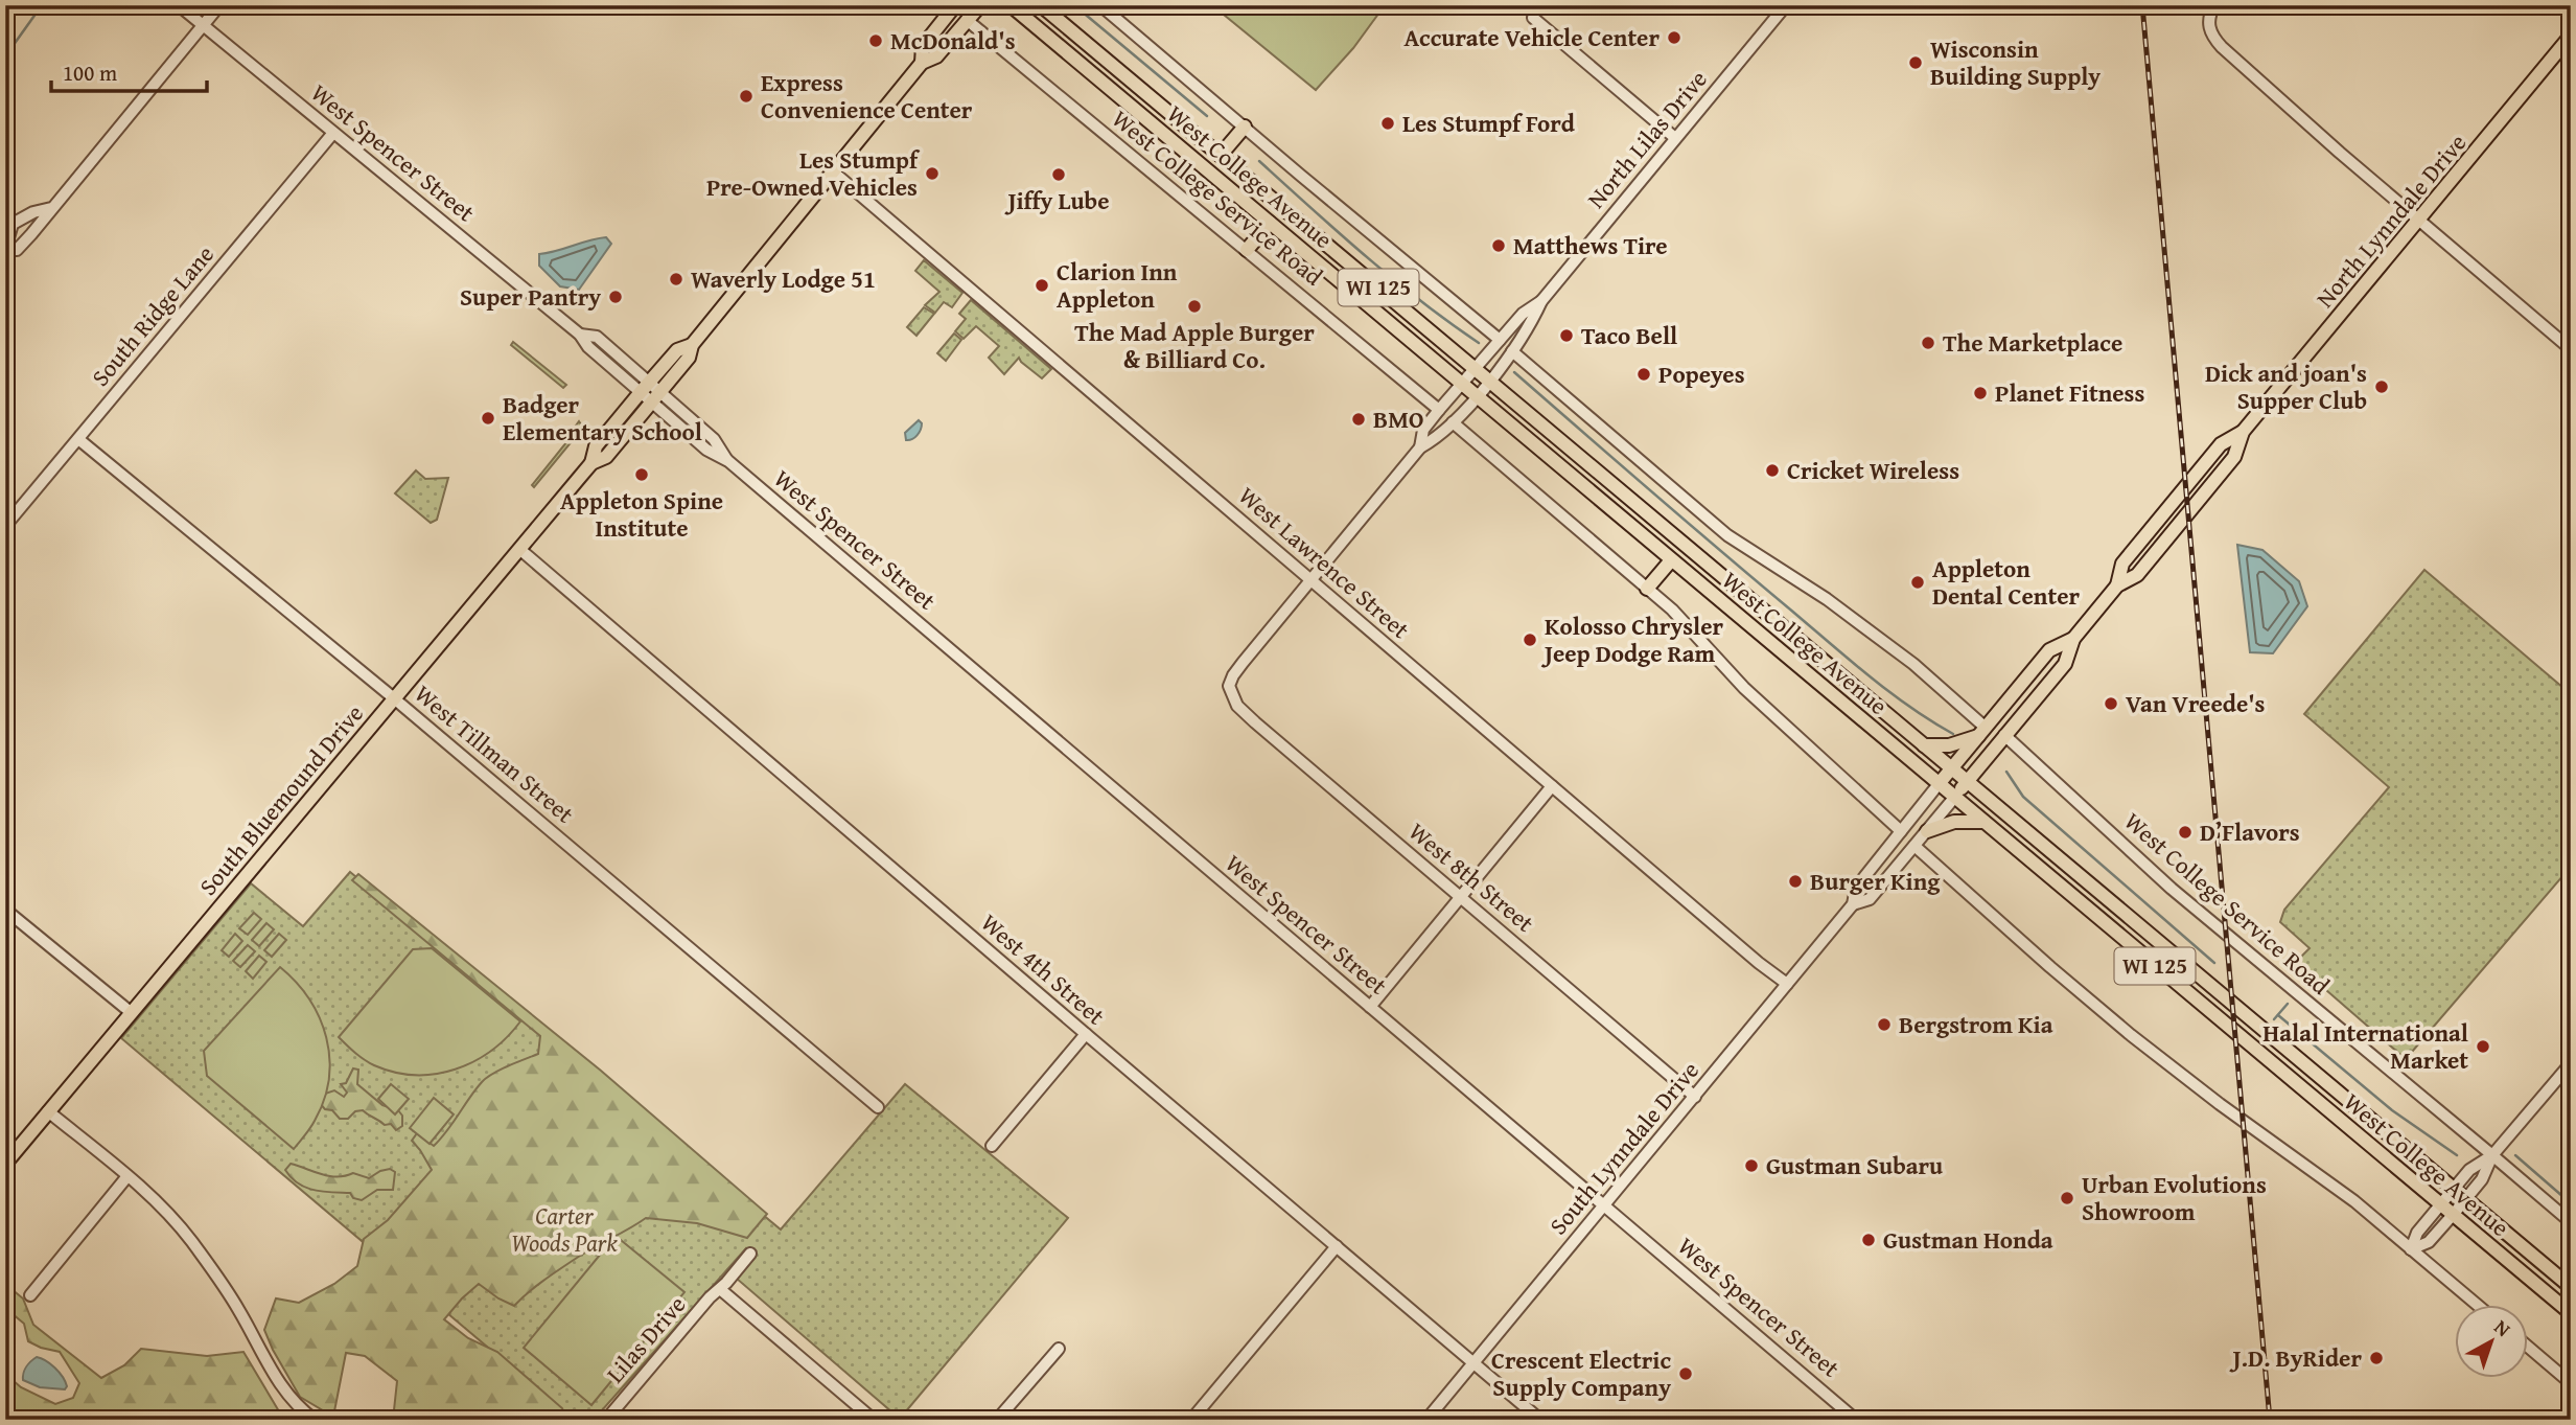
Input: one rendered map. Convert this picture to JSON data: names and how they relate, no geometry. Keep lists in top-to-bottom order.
{
  "streets": {
    "main road": [
      "West College Avenue",
      "North Lynndale Drive",
      "WI 125",
      "South Bluemound Drive"
    ],
    "street": [
      "North Lilas Drive",
      "West Spencer Street",
      "West College Service Road",
      "South Ridge Lane",
      "West Lawrence Street",
      "West Tillman Street",
      "West 8th Street",
      "West 4th Street",
      "South Lynndale Drive",
      "Lilas Drive"
    ]
  },
  "crossings": [
    ["North Lilas Drive", "West College Avenue"],
    ["North Lilas Drive", "West College Service Road"],
    ["West Spencer Street", "South Ridge Lane"],
    ["West Spencer Street", "South Bluemound Drive"],
    ["West Spencer Street", "South Lynndale Drive"],
    ["West College Avenue", "North Lynndale Drive"],
    ["West College Avenue", "South Lynndale Drive"],
    ["West College Service Road", "North Lynndale Drive"],
    ["West College Service Road", "South Bluemound Drive"],
    ["North Lynndale Drive", "South Lynndale Drive"],
    ["South Ridge Lane", "West Tillman Street"],
    ["West Lawrence Street", "South Bluemound Drive"],
    ["West Lawrence Street", "West 8th Street"],
    ["West Lawrence Street", "South Lynndale Drive"],
    ["West Tillman Street", "South Bluemound Drive"],
    ["South Bluemound Drive", "West 4th Street"],
    ["West 8th Street", "South Lynndale Drive"],
    ["West 4th Street", "South Lynndale Drive"]
  ],
  "parks": ["Carter Woods Park"],
  "places": [
    "Accurate Vehicle Center",
    "McDonald's",
    "Wisconsin Building Supply",
    "Express Convenience Center",
    "Les Stumpf Ford",
    "Les Stumpf Pre-Owned Vehicles",
    "Jiffy Lube",
    "Matthews Tire",
    "Waverly Lodge 51",
    "Clarion Inn Appleton",
    "Super Pantry",
    "The Mad Apple Burger & Billiard Co.",
    "Taco Bell",
    "The Marketplace",
    "Popeyes",
    "Dick and joan's Supper Club",
    "Planet Fitness",
    "Badger Elementary School",
    "BMO",
    "Cricket Wireless",
    "Appleton Spine Institute",
    "Appleton Dental Center",
    "Kolosso Chrysler Jeep Dodge Ram",
    "Van Vreede's",
    "D’Flavors",
    "Burger King",
    "Bergstrom Kia",
    "Halal International Market",
    "Gustman Subaru",
    "Urban Evolutions Showroom",
    "Gustman Honda",
    "J.D. ByRider",
    "Crescent Electric Supply Company"
  ],
  "scale_bar": "100 m",
  "north": "top right"
}
